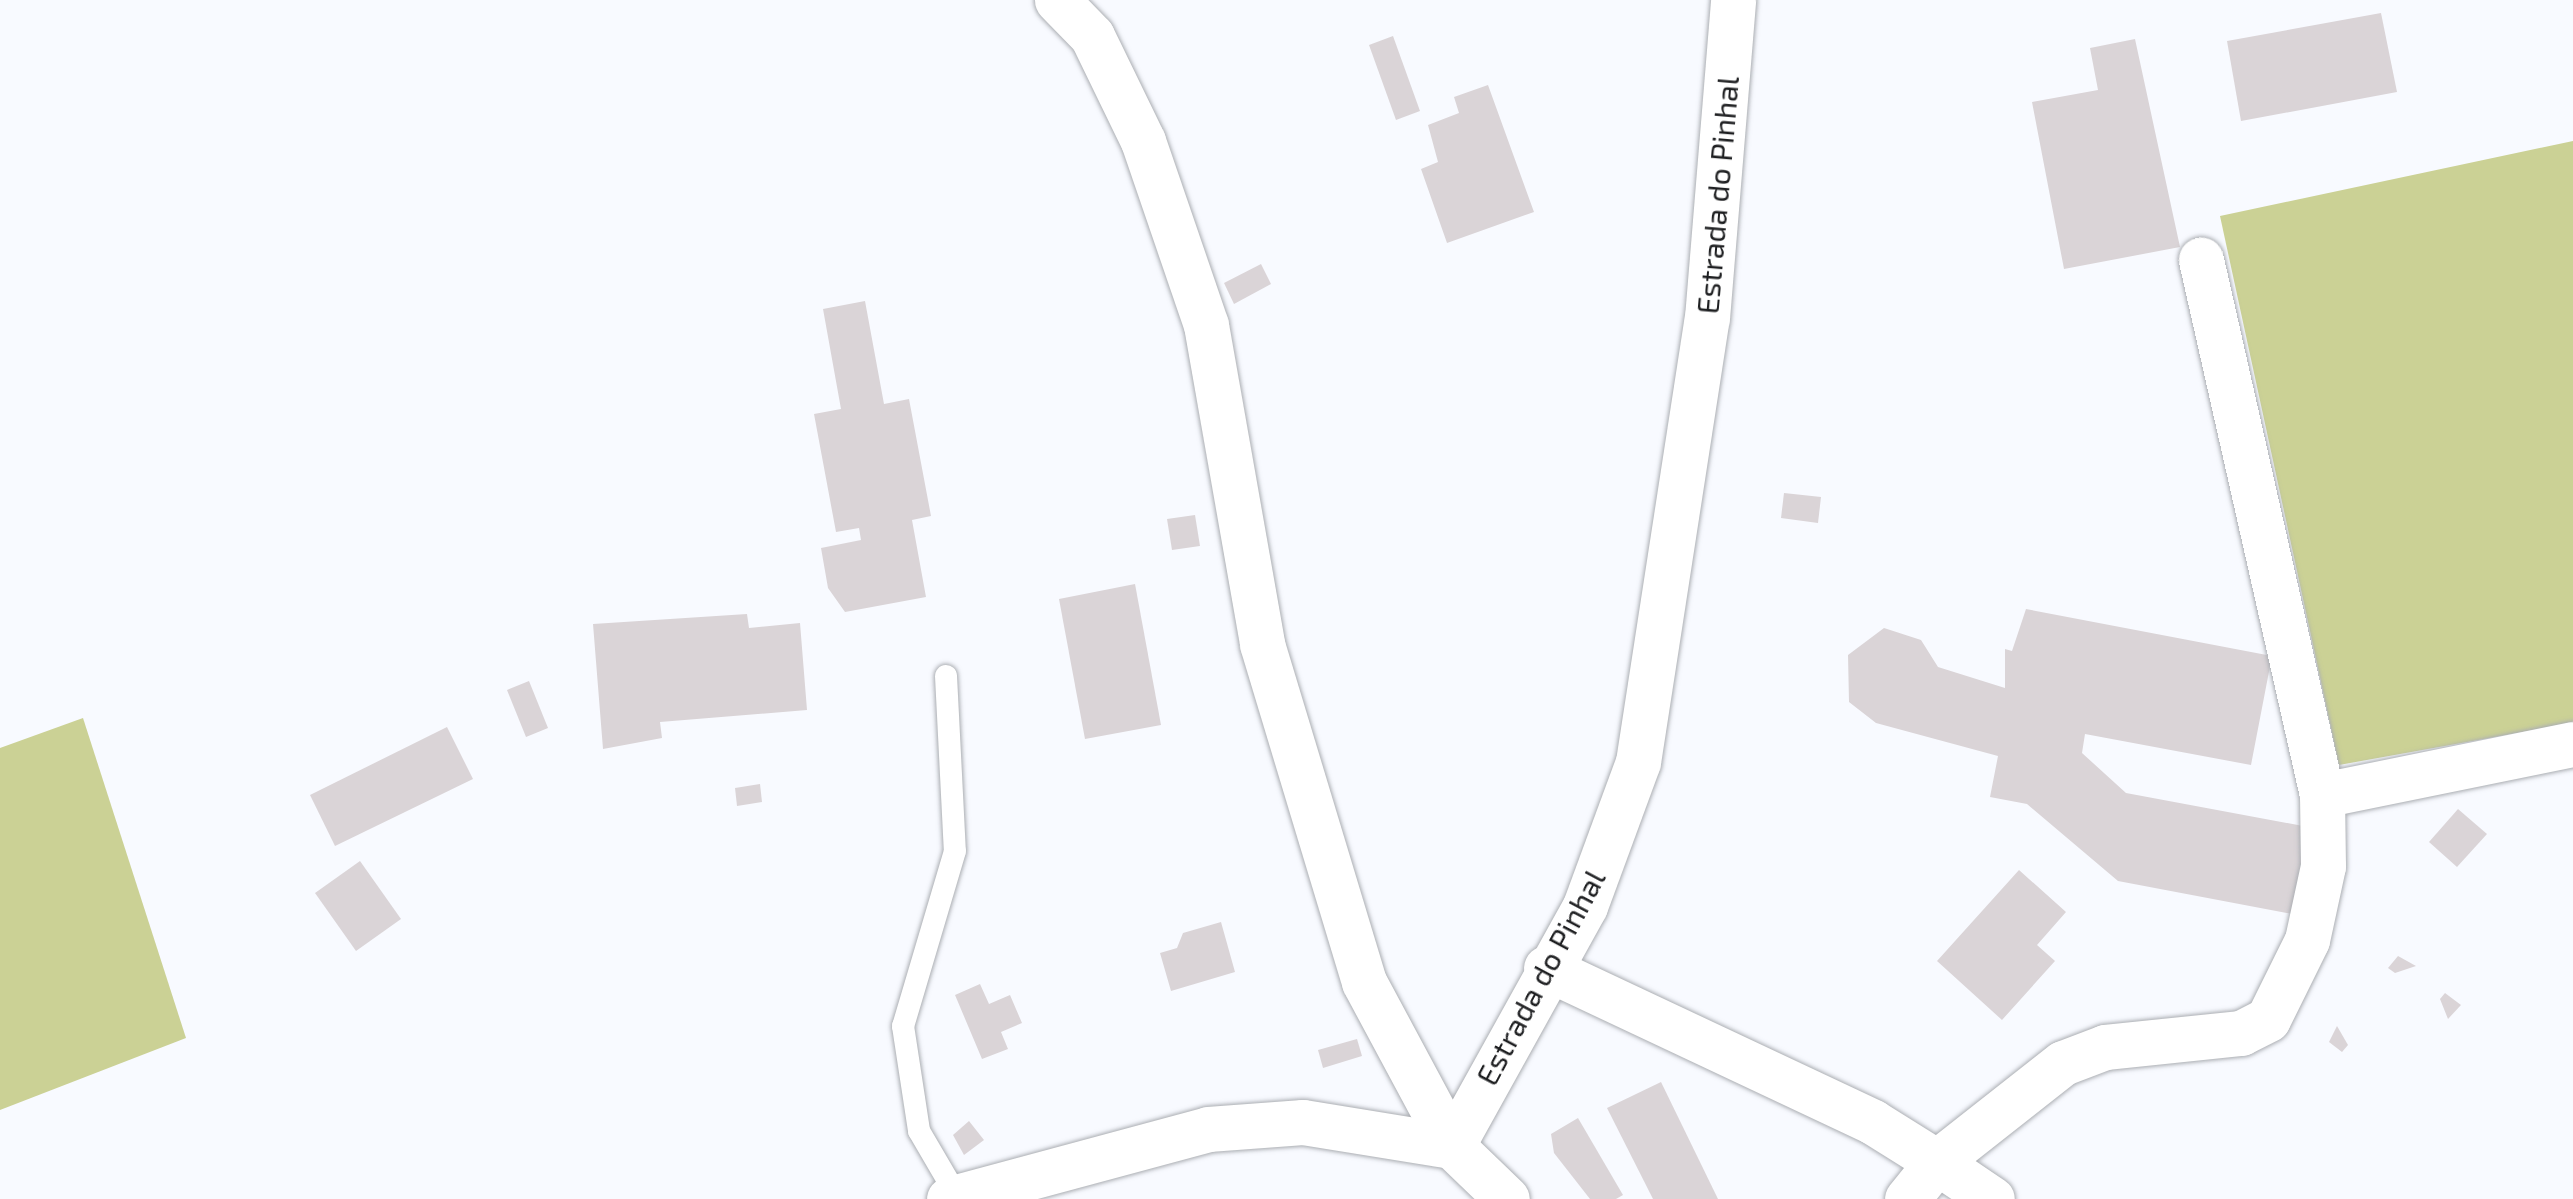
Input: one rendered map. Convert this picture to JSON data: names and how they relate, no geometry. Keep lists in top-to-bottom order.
{
  "streets": {
    "street": ["Estrada do Pinhal"]
  }
}
